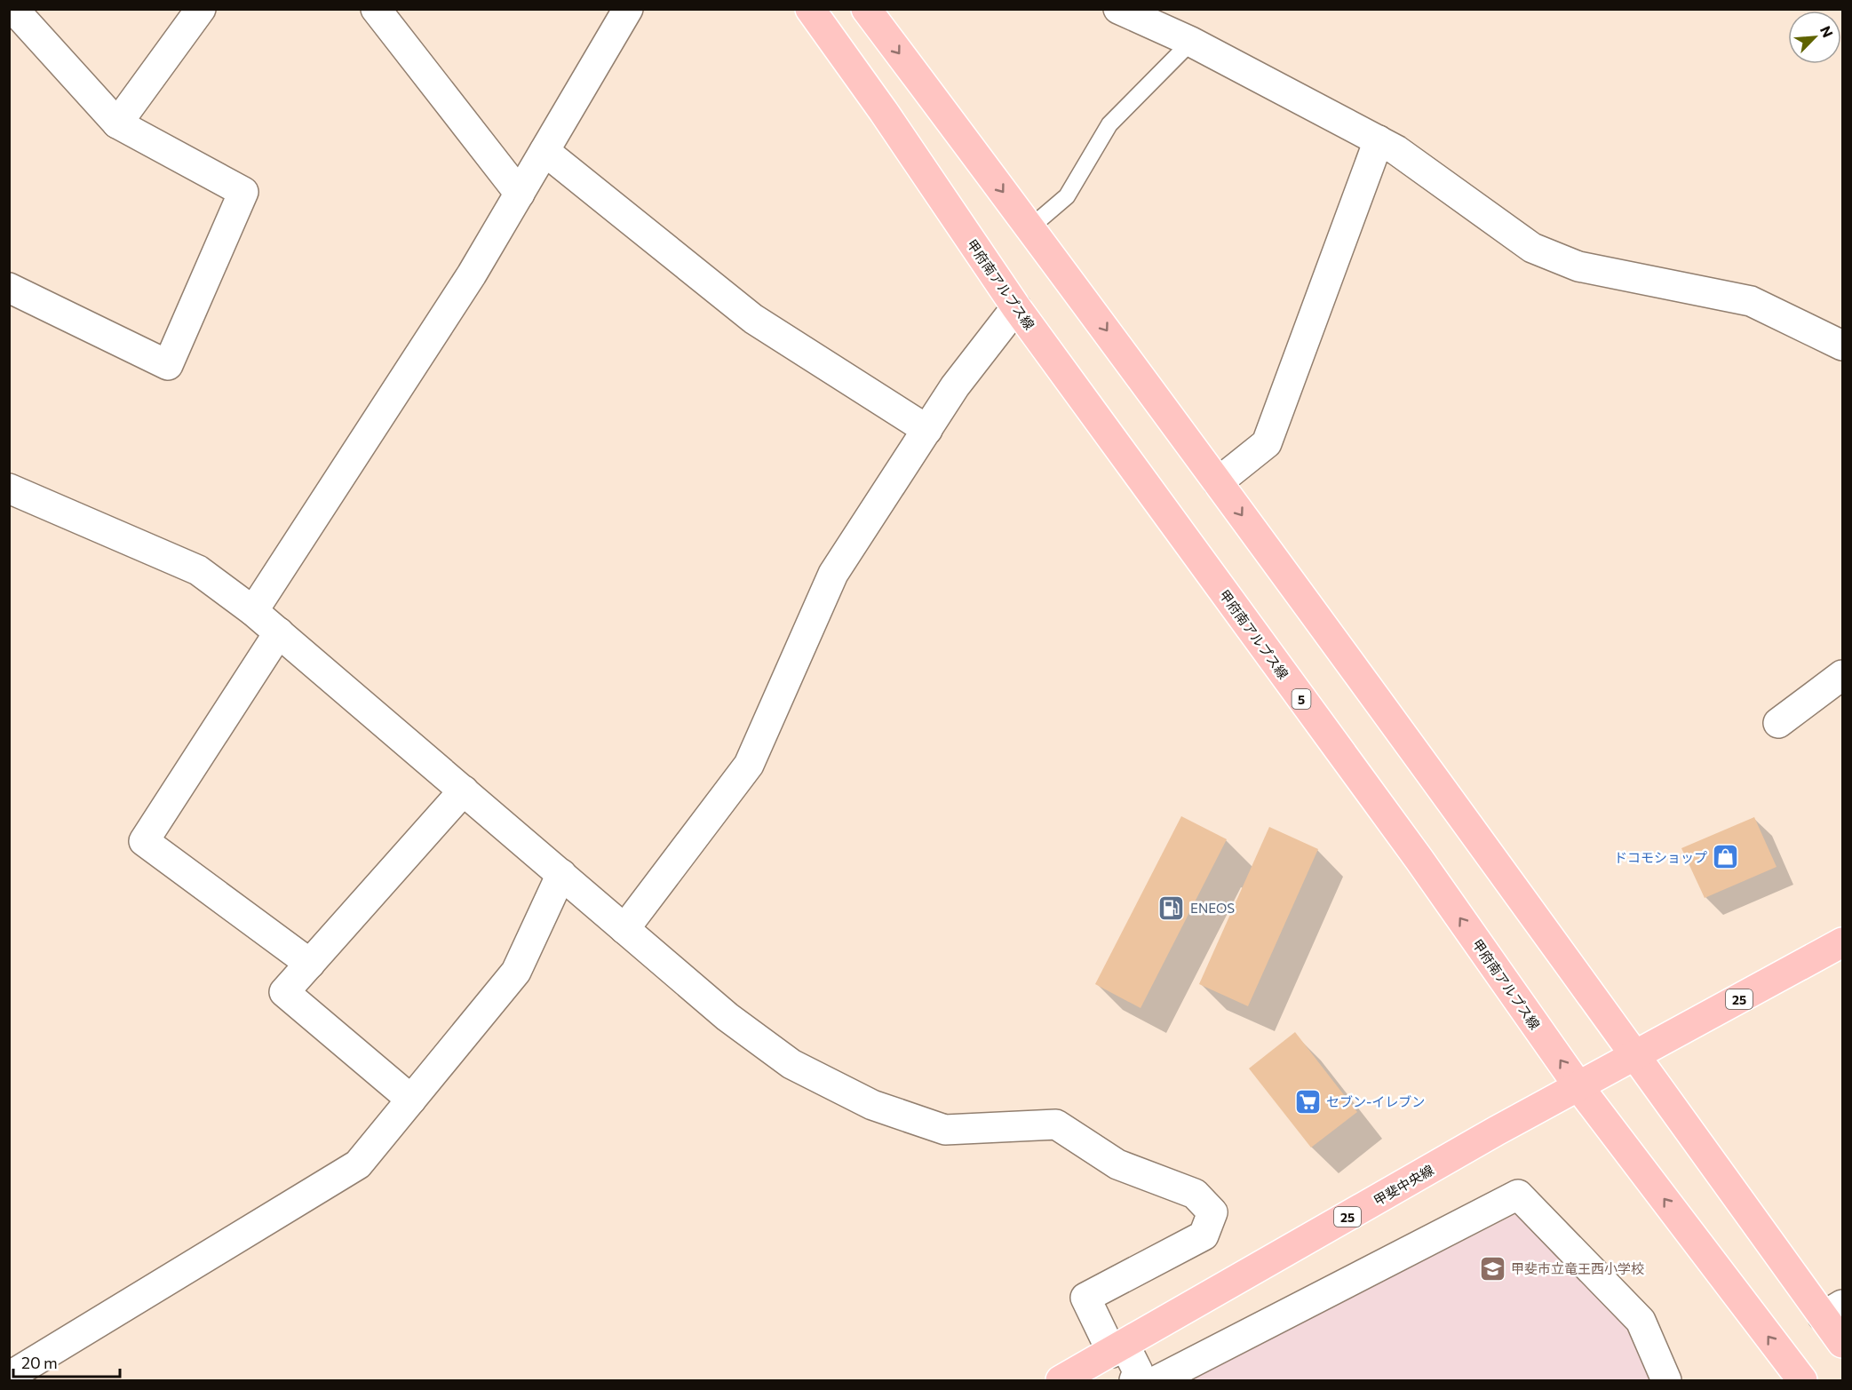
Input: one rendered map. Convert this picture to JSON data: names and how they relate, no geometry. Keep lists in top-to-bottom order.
{
  "streets": {
    "main road": [
      "甲府南アルプス線",
      "5",
      "25",
      "甲斐中央線"
    ]
  },
  "crossings": [
    ["甲府南アルプス線", "甲斐中央線"],
    ["25", "甲斐中央線"]
  ],
  "places": {
    "shop": ["ドコモショップ"],
    "fuel station": ["ENEOS"],
    "supermarket": ["セブン-イレブン"],
    "school or university": ["甲斐市立竜王西小学校"]
  },
  "scale_bar": "20 m",
  "north": "top right"
}
